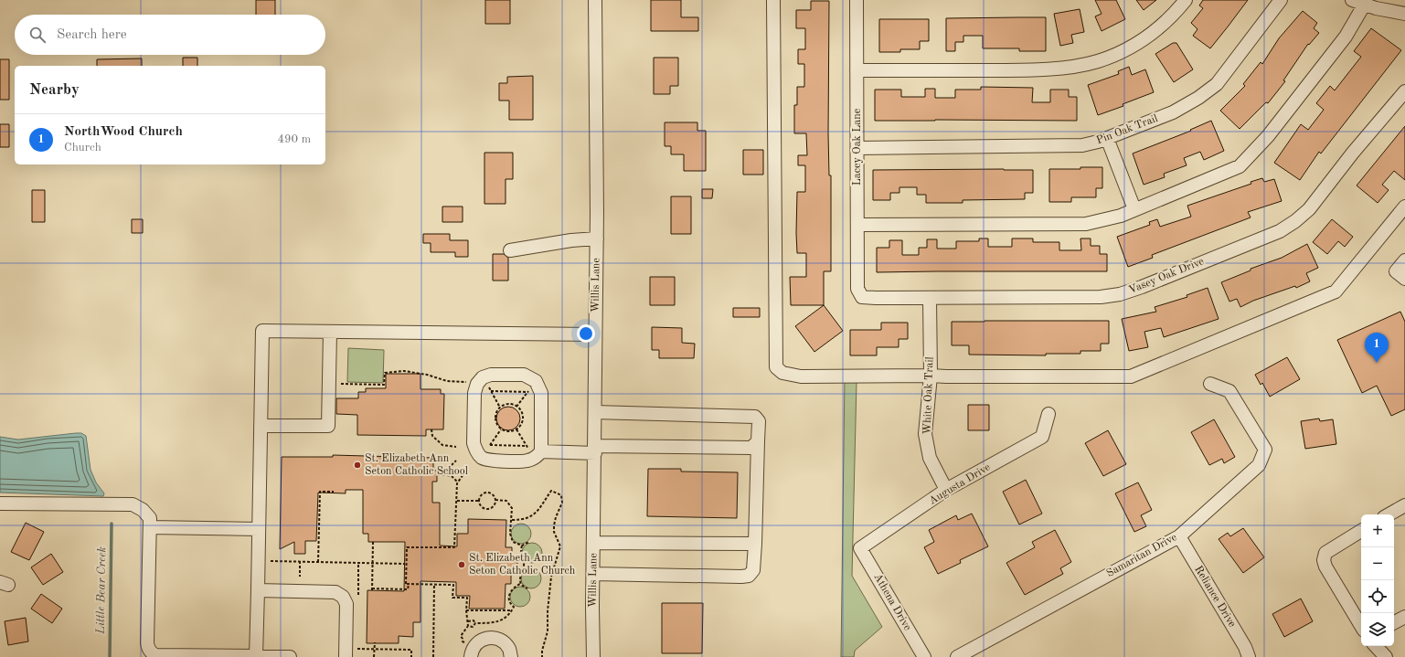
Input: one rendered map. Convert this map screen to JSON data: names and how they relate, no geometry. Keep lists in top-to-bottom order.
{
  "streets": {
    "street": [
      "Pin Oak Trail",
      "Lacey Oak Lane",
      "Vasey Oak Drive",
      "Willis Lane",
      "White Oak Trail",
      "Augusta Drive",
      "Samaritan Drive",
      "Reliance Drive",
      "Athena Drive"
    ]
  },
  "crossings": [
    ["Pin Oak Trail", "Lacey Oak Lane"],
    ["Lacey Oak Lane", "Vasey Oak Drive"],
    ["Vasey Oak Drive", "White Oak Trail"],
    ["White Oak Trail", "Augusta Drive"],
    ["Augusta Drive", "Athena Drive"],
    ["Samaritan Drive", "Reliance Drive"]
  ],
  "water": ["Little Bear Creek"],
  "places": ["St. Elizabeth Ann Seton Catholic School", "St. Elizabeth Ann Seton Catholic Church"],
  "page": {
    "search": "Search here",
    "heading": "Nearby",
    "list": [
      {
        "mark": "1",
        "name": "NorthWood Church",
        "note": "Church",
        "value": "490 m"
      }
    ],
    "pins": "1",
    "map_buttons": ["+", "−"]
  }
}
